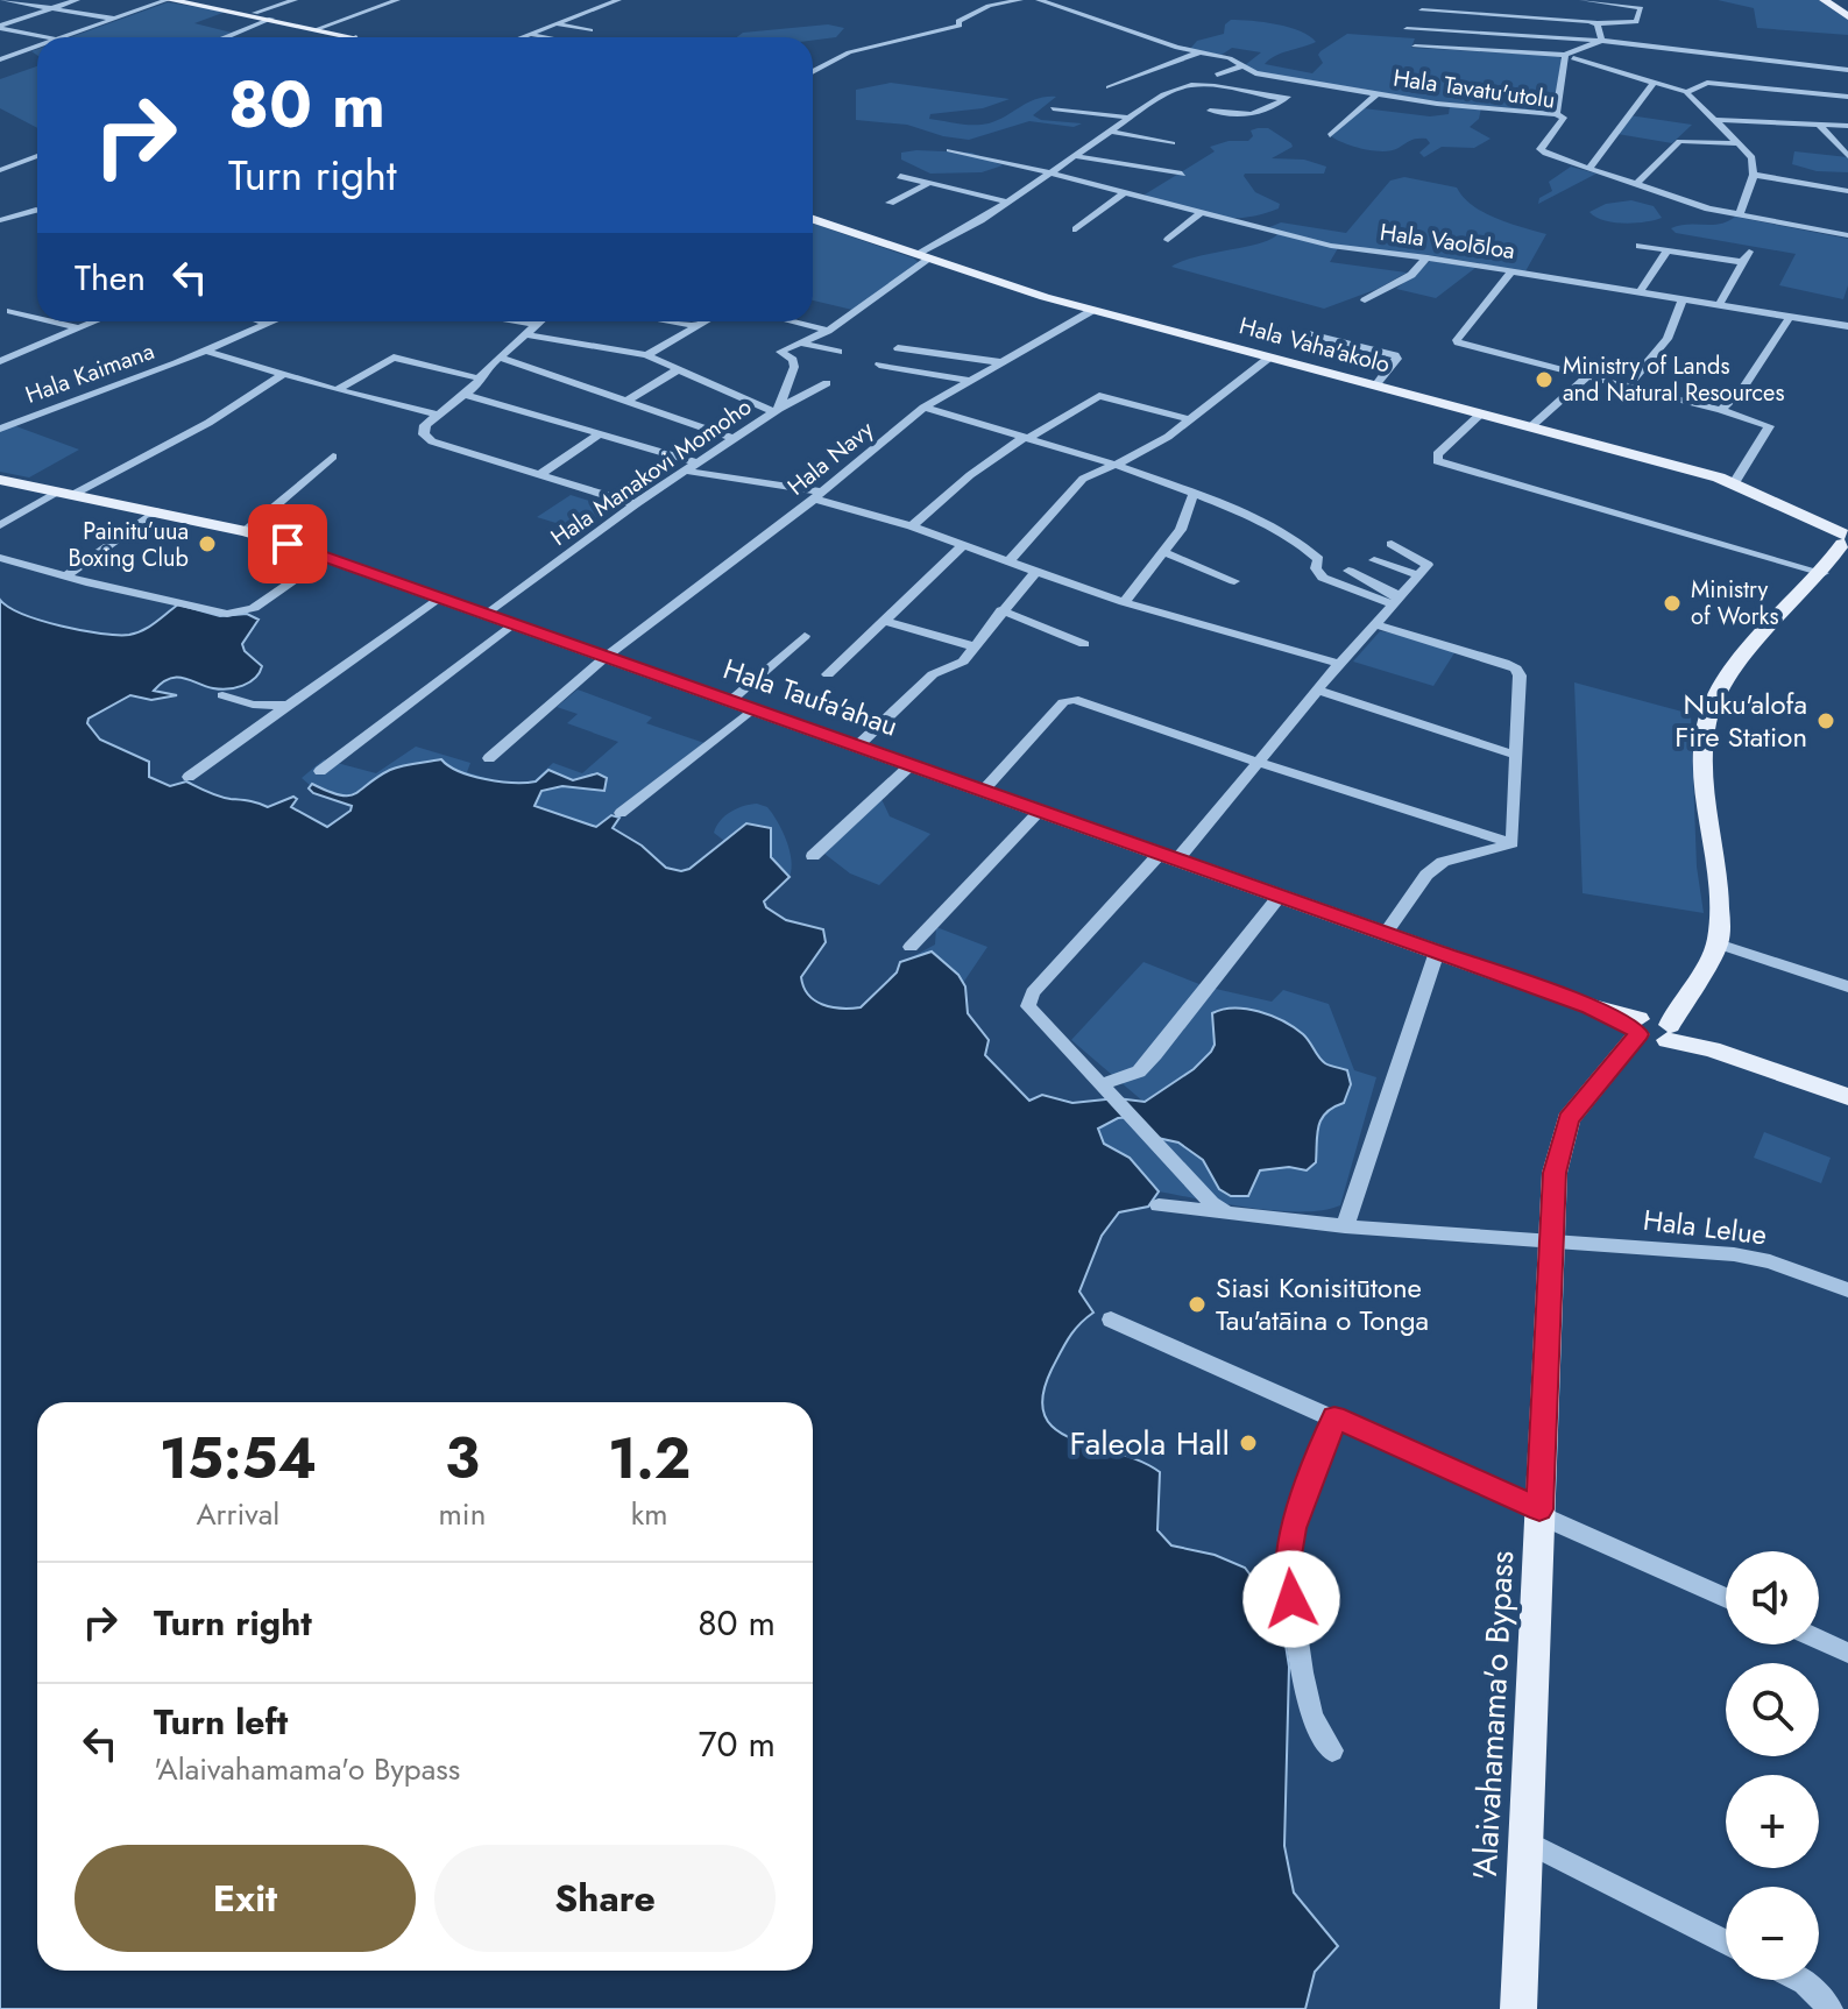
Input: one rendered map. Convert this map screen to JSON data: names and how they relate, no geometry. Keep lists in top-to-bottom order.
{
  "streets": {
    "main road": ["Hala Vaha'akolo", "Hala Taufa'ahau", "'Alaivahamama'o Bypass"],
    "street": [
      "Hala Tavatu'utolu",
      "Hala Vaolōloa",
      "Hala Kaimana",
      "Hala Navy",
      "Hala Manakovi Momoho",
      "Hala Lelue"
    ]
  },
  "crossings": [
    ["Hala Vaha'akolo", "Hala Navy"],
    ["Hala Navy", "Hala Taufa'ahau"],
    ["Hala Manakovi Momoho", "Hala Taufa'ahau"],
    ["Hala Taufa'ahau", "'Alaivahamama'o Bypass"],
    ["Hala Lelue", "'Alaivahamama'o Bypass"]
  ],
  "places": [
    "Ministry of Lands and Natural Resources",
    "Painitu’uua Boxing Club",
    "Ministry of Works",
    "Nuku'alofa Fire Station",
    "Siasi Konisitūtone Tau'atāina o Tonga",
    "Faleola Hall"
  ],
  "page": {
    "turn": ["80 m", "Turn right"],
    "then": "Then",
    "eta": [
      "15:54",
      "Arrival",
      "3",
      "min",
      "1.2",
      "km"
    ],
    "map_buttons": ["+", "−"],
    "list": [
      {
        "name": "Turn right",
        "value": "80 m"
      },
      {
        "name": "Turn left",
        "note": "'Alaivahamama'o Bypass",
        "value": "70 m"
      }
    ],
    "buttons": ["Exit", "Share"]
  }
}
